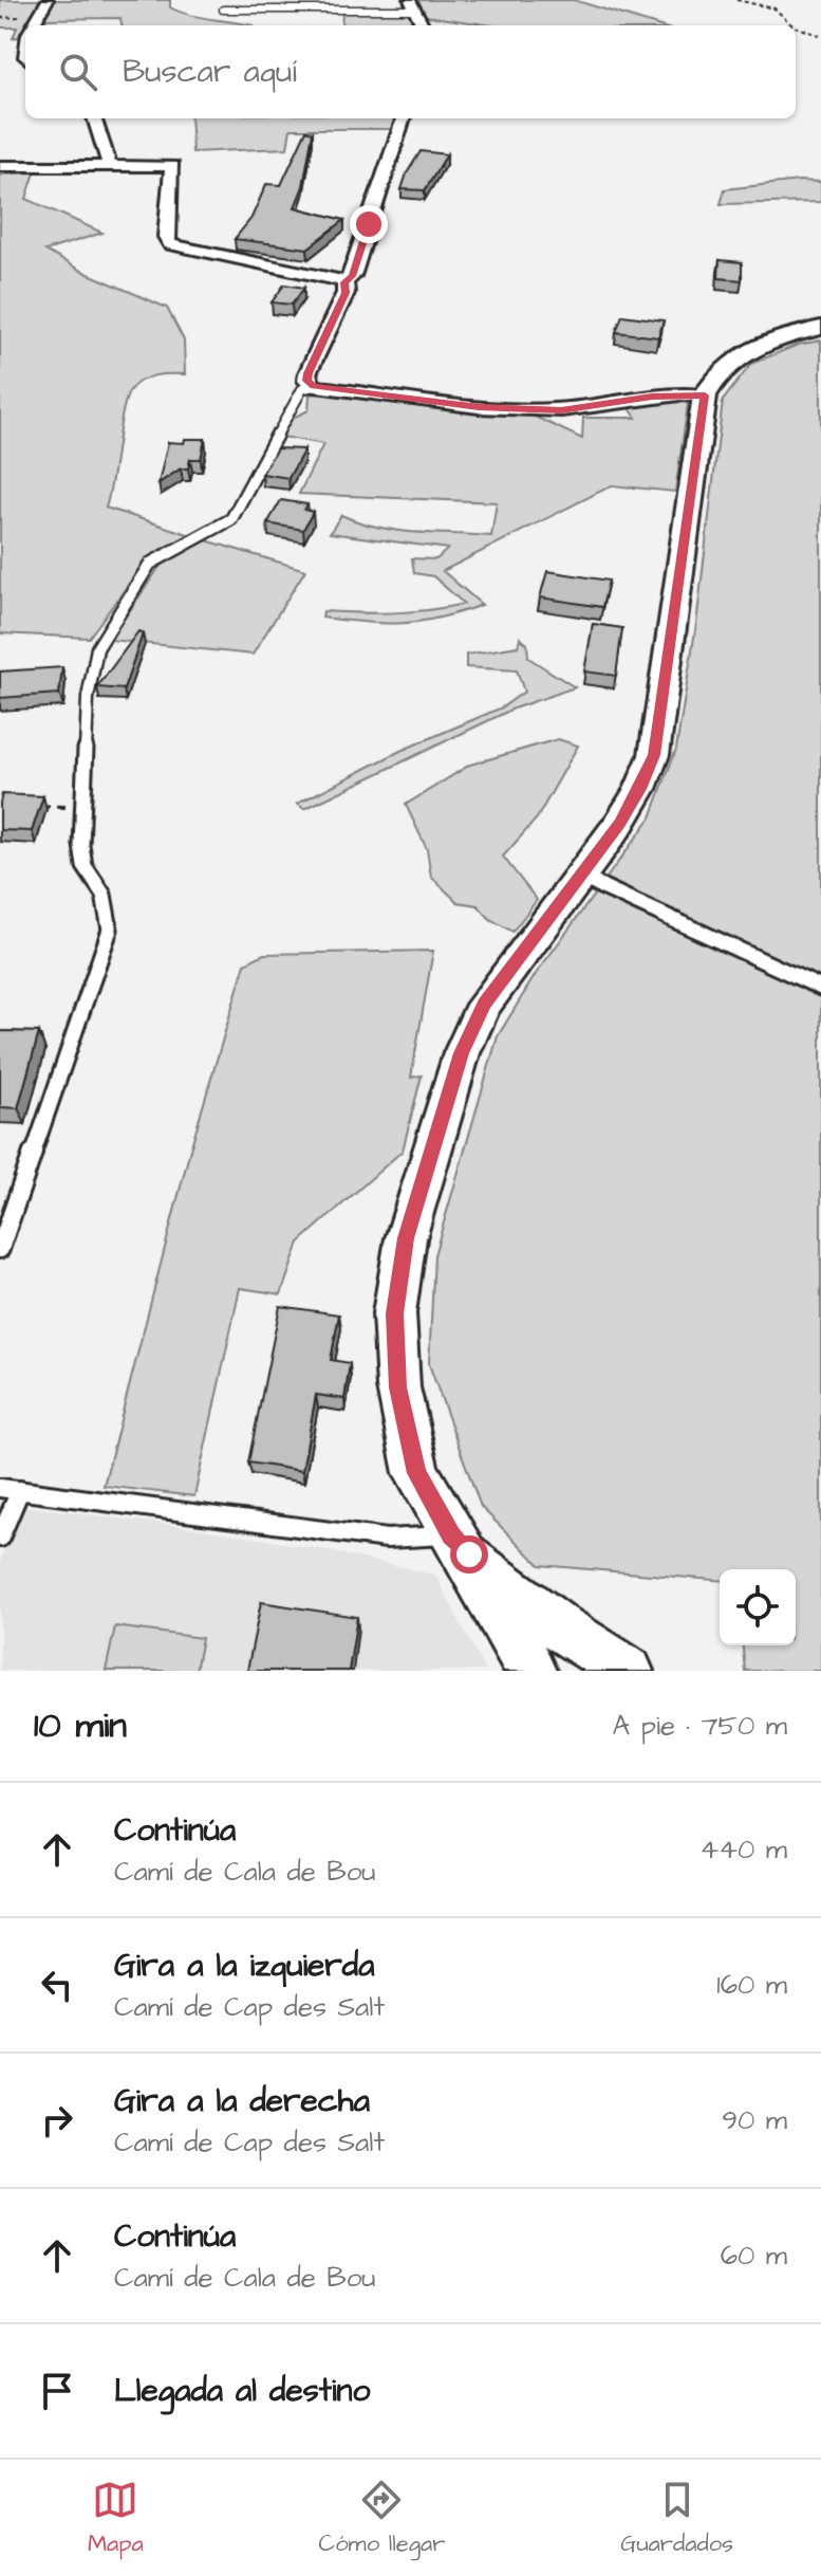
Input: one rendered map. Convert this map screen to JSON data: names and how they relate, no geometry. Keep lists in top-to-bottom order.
{
  "page": {
    "search": "Buscar aquí",
    "heading": ["10 min", "A pie · 750 m"],
    "list": [
      ["Continúa", "Camí de Cala de Bou", "440 m"],
      ["Gira a la izquierda", "Camí de Cap des Salt", "160 m"],
      ["Gira a la derecha", "Camí de Cap des Salt", "90 m"],
      ["Continúa", "Camí de Cala de Bou", "60 m"],
      "Llegada al destino"
    ],
    "nav": ["Mapa", "Cómo llegar", "Guardados"]
  }
}
